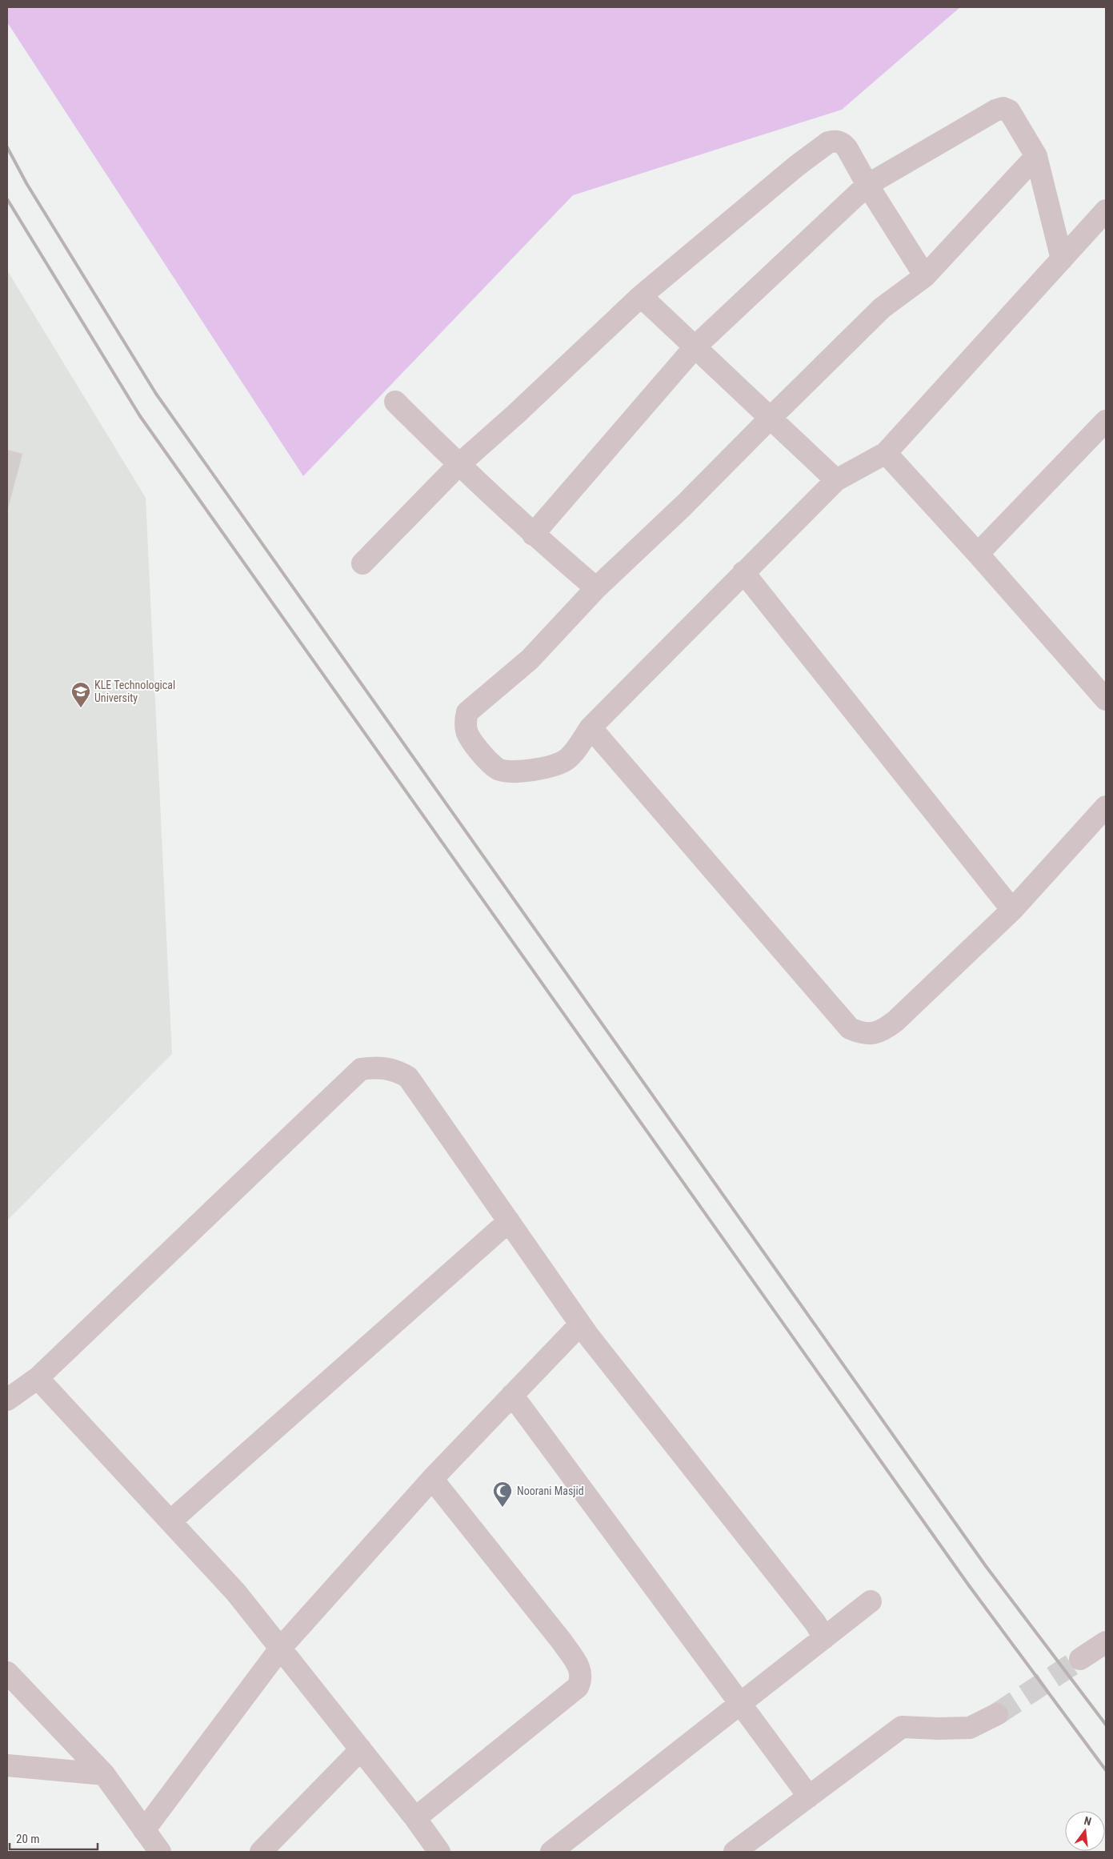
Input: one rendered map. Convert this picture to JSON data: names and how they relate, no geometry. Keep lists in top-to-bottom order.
{
  "places": {
    "school or university": ["KLE Technological University"],
    "mosque": ["Noorani Masjid"]
  },
  "scale_bar": "20 m",
  "north": "top"
}
